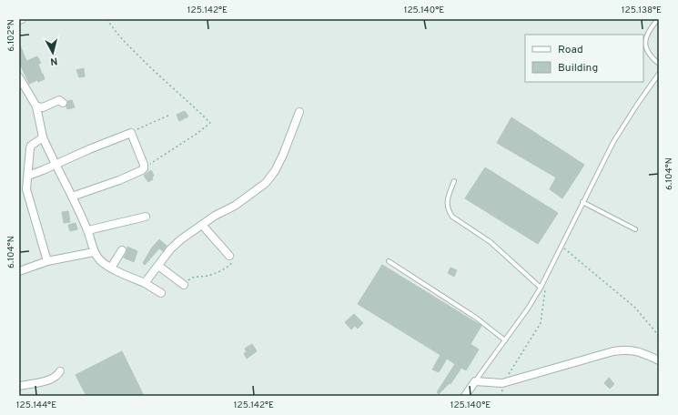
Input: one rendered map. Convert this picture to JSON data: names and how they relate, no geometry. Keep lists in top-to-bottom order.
{
  "legend": ["Road", "Building"],
  "north": "bottom",
  "coordinates": [
    "125.142°E",
    "125.140°E",
    "125.138°E",
    "6.102°N",
    "6.104°N",
    "125.144°E"
  ]
}
